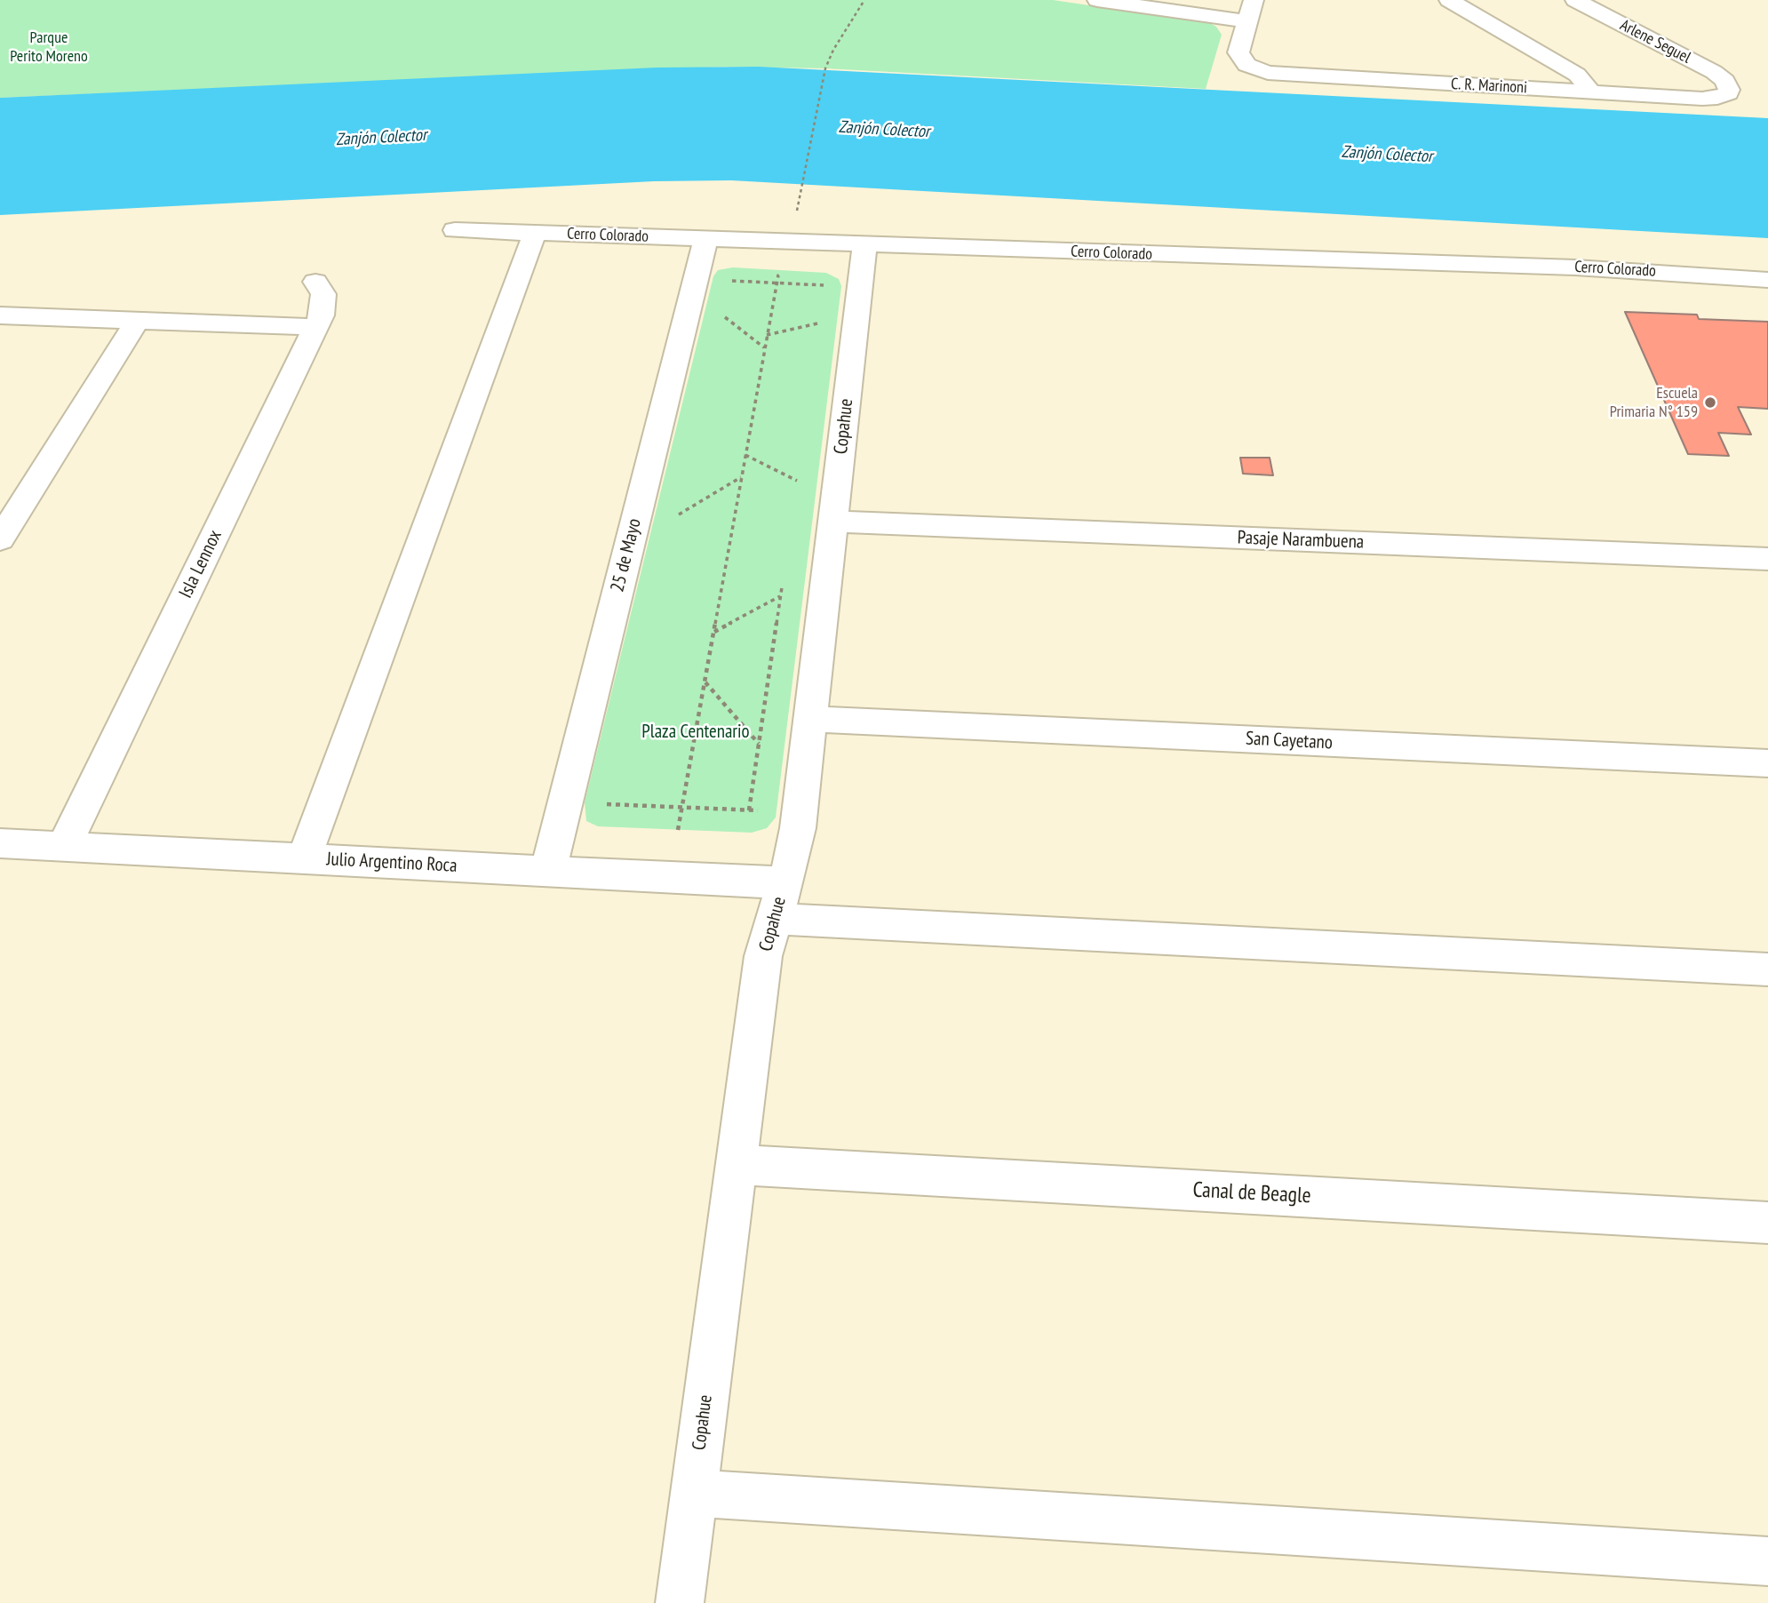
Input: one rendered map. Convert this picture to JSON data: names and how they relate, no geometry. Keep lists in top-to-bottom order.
{
  "streets": {
    "street": [
      "Arlene Seguel",
      "C. R. Marinoni",
      "Cerro Colorado",
      "Copahue",
      "Pasaje Narambuena",
      "25 de Mayo",
      "Isla Lennox",
      "San Cayetano",
      "Julio Argentino Roca",
      "Canal de Beagle"
    ]
  },
  "crossings": [
    ["Arlene Seguel", "C. R. Marinoni"],
    ["Cerro Colorado", "Copahue"],
    ["Cerro Colorado", "25 de Mayo"],
    ["Copahue", "Pasaje Narambuena"],
    ["Copahue", "San Cayetano"],
    ["Copahue", "Julio Argentino Roca"],
    ["Copahue", "Canal de Beagle"],
    ["25 de Mayo", "Julio Argentino Roca"],
    ["Isla Lennox", "Julio Argentino Roca"]
  ],
  "water": ["Zanjón Colector"],
  "parks": ["Parque Perito Moreno", "Plaza Centenario"],
  "places": ["Escuela Primaria N° 159"]
}
